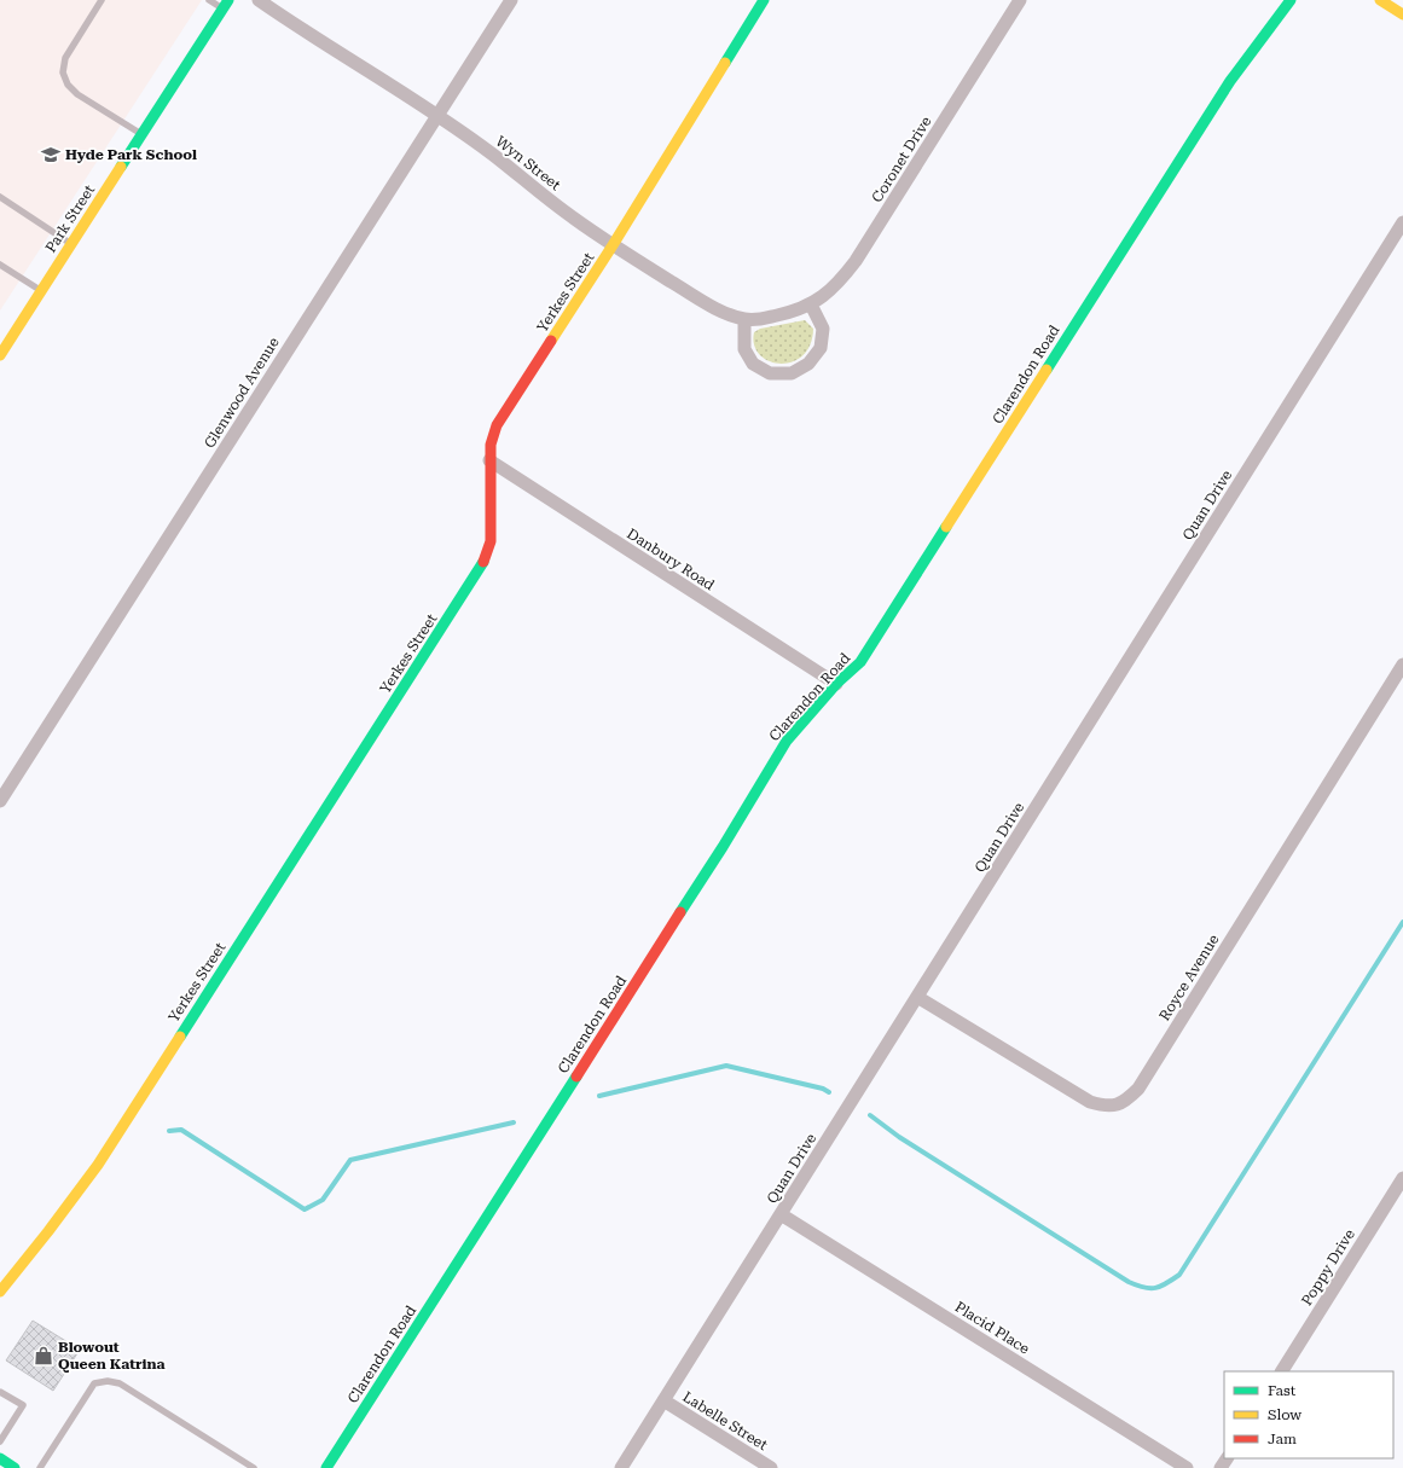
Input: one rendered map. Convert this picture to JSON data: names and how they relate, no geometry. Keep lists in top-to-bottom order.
{
  "streets": {
    "street": [
      "Coronet Drive",
      "Wyn Street",
      "Park Street",
      "Yerkes Street",
      "Clarendon Road",
      "Glenwood Avenue",
      "Quan Drive",
      "Danbury Road",
      "Royce Avenue",
      "Poppy Drive",
      "Placid Place",
      "Labelle Street"
    ]
  },
  "crossings": [
    ["Coronet Drive", "Wyn Street"],
    ["Wyn Street", "Yerkes Street"],
    ["Wyn Street", "Glenwood Avenue"],
    ["Yerkes Street", "Danbury Road"],
    ["Clarendon Road", "Danbury Road"],
    ["Quan Drive", "Royce Avenue"],
    ["Quan Drive", "Placid Place"],
    ["Quan Drive", "Labelle Street"]
  ],
  "places": {
    "school or university": ["Hyde Park School"],
    "shop": ["Blowout Queen Katrina"]
  },
  "legend": ["Fast", "Slow", "Jam"]
}
